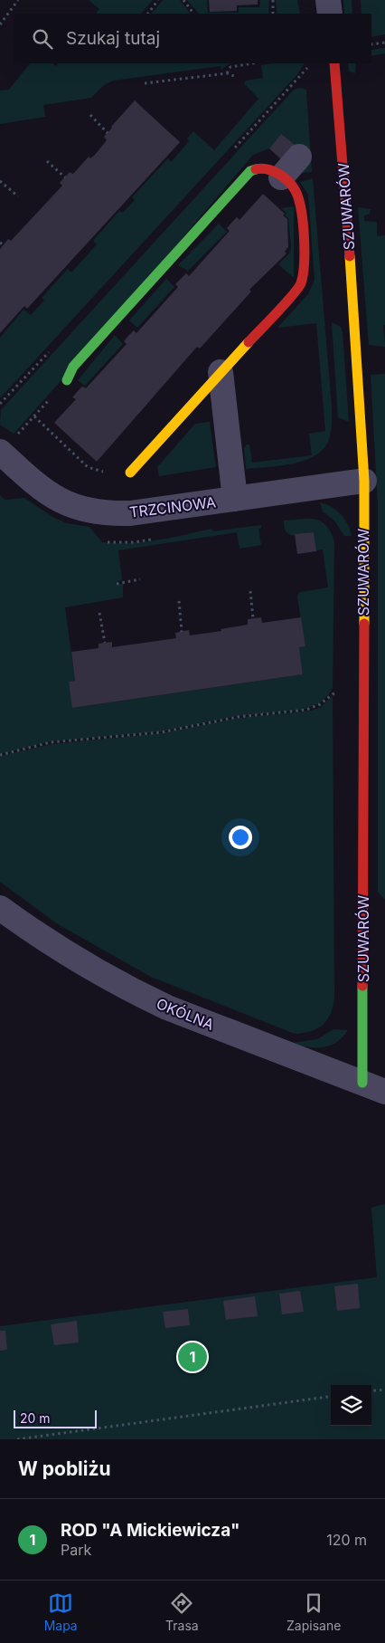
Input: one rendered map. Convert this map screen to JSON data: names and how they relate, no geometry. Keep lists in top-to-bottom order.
{
  "streets": {
    "street": ["SZUWARÓW", "TRZCINOWA", "OKÓLNA"]
  },
  "crossings": [
    ["SZUWARÓW", "TRZCINOWA"],
    ["SZUWARÓW", "OKÓLNA"]
  ],
  "scale_bar": "20 m",
  "page": {
    "search": "Szukaj tutaj",
    "pins": "1",
    "scale": "20 m",
    "heading": "W pobliżu",
    "list": [
      {
        "mark": "1",
        "name": "ROD \"A Mickiewicza\"",
        "note": "Park",
        "value": "120 m"
      }
    ],
    "nav": ["Mapa", "Trasa", "Zapisane"]
  }
}
